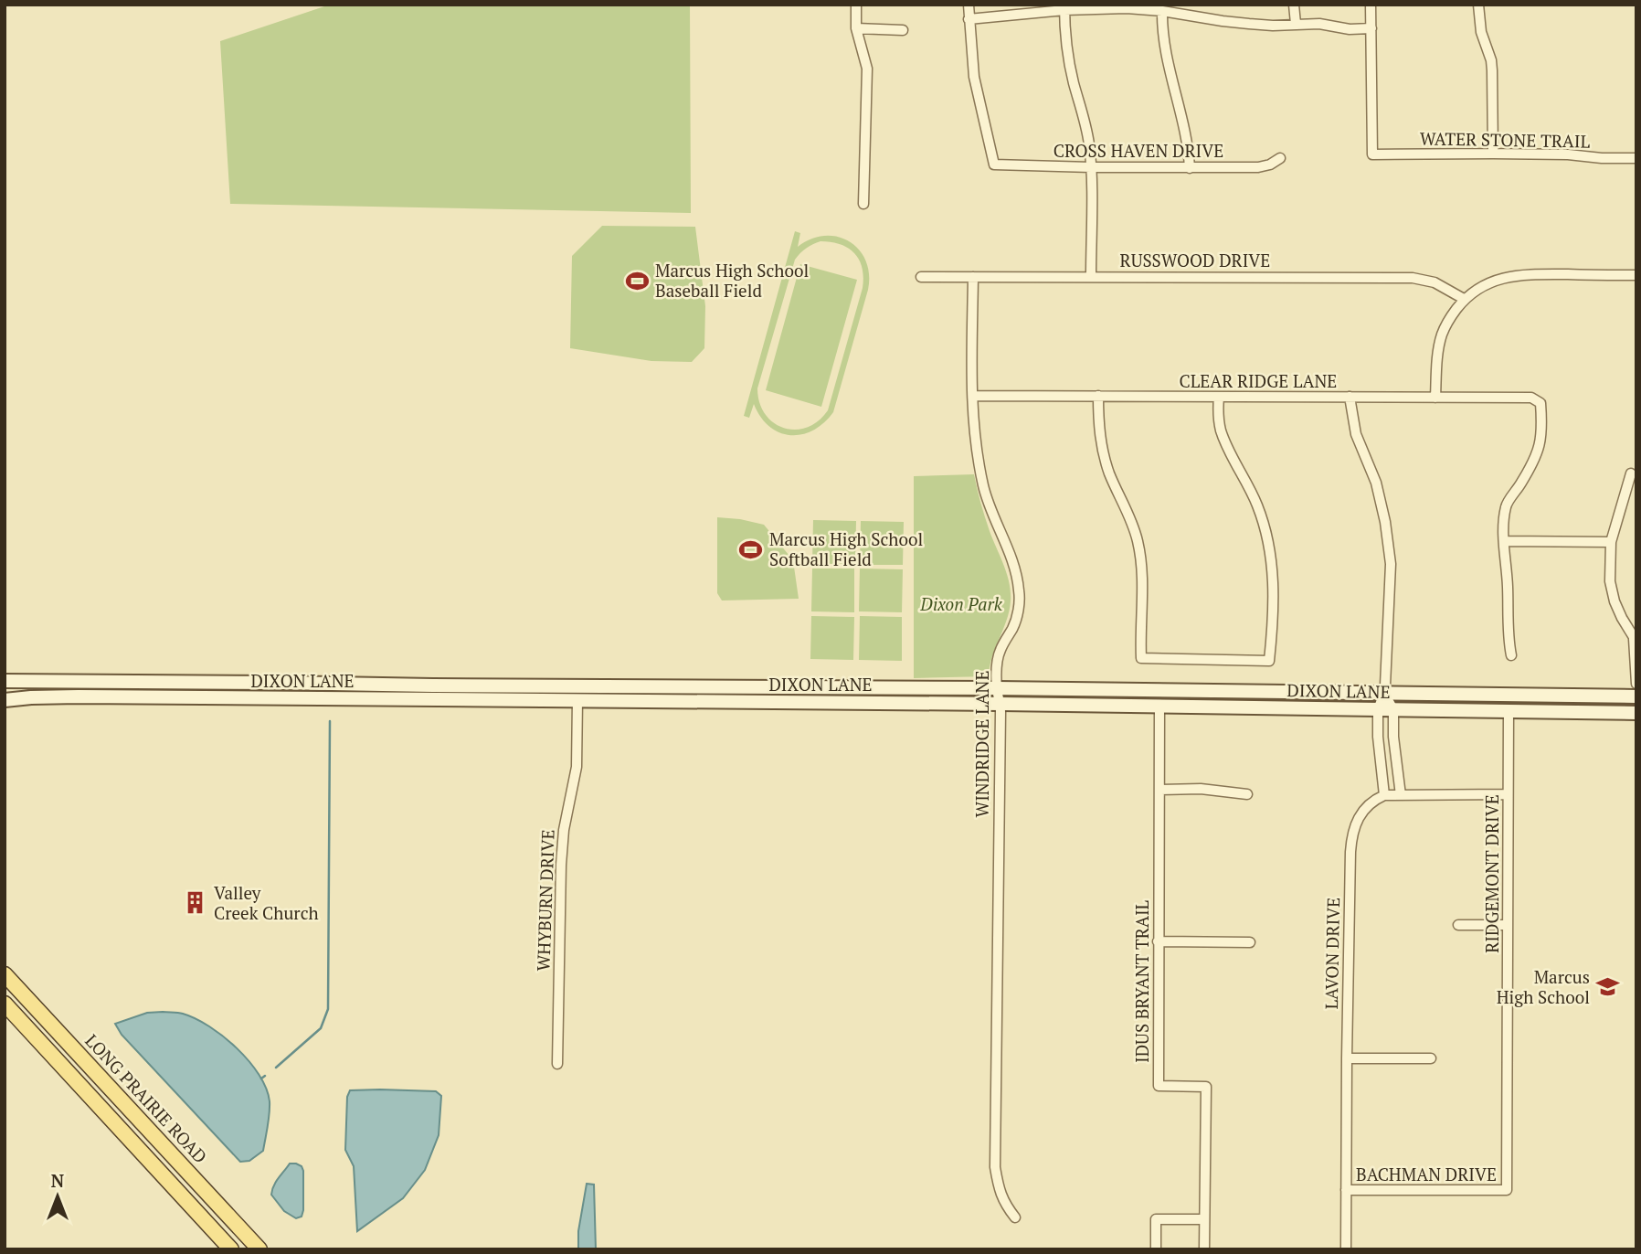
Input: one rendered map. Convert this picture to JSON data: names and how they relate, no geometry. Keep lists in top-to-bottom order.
{
  "streets": {
    "main road": ["DIXON LANE", "LONG PRAIRIE ROAD"],
    "street": [
      "WATER STONE TRAIL",
      "CROSS HAVEN DRIVE",
      "RUSSWOOD DRIVE",
      "CLEAR RIDGE LANE",
      "WINDRIDGE LANE",
      "RIDGEMONT DRIVE",
      "WHYBURN DRIVE",
      "LAVON DRIVE",
      "IDUS BRYANT TRAIL",
      "BACHMAN DRIVE"
    ]
  },
  "crossings": [
    ["RUSSWOOD DRIVE", "WINDRIDGE LANE"],
    ["CLEAR RIDGE LANE", "WINDRIDGE LANE"],
    ["DIXON LANE", "WINDRIDGE LANE"],
    ["DIXON LANE", "RIDGEMONT DRIVE"],
    ["DIXON LANE", "WHYBURN DRIVE"],
    ["DIXON LANE", "IDUS BRYANT TRAIL"],
    ["RIDGEMONT DRIVE", "BACHMAN DRIVE"],
    ["LAVON DRIVE", "BACHMAN DRIVE"]
  ],
  "parks": ["Dixon Park"],
  "places": {
    "sports": ["Marcus High School Baseball Field", "Marcus High School Softball Field"],
    "building": ["Valley Creek Church"],
    "school or university": ["Marcus High School"]
  },
  "north": "top"
}
